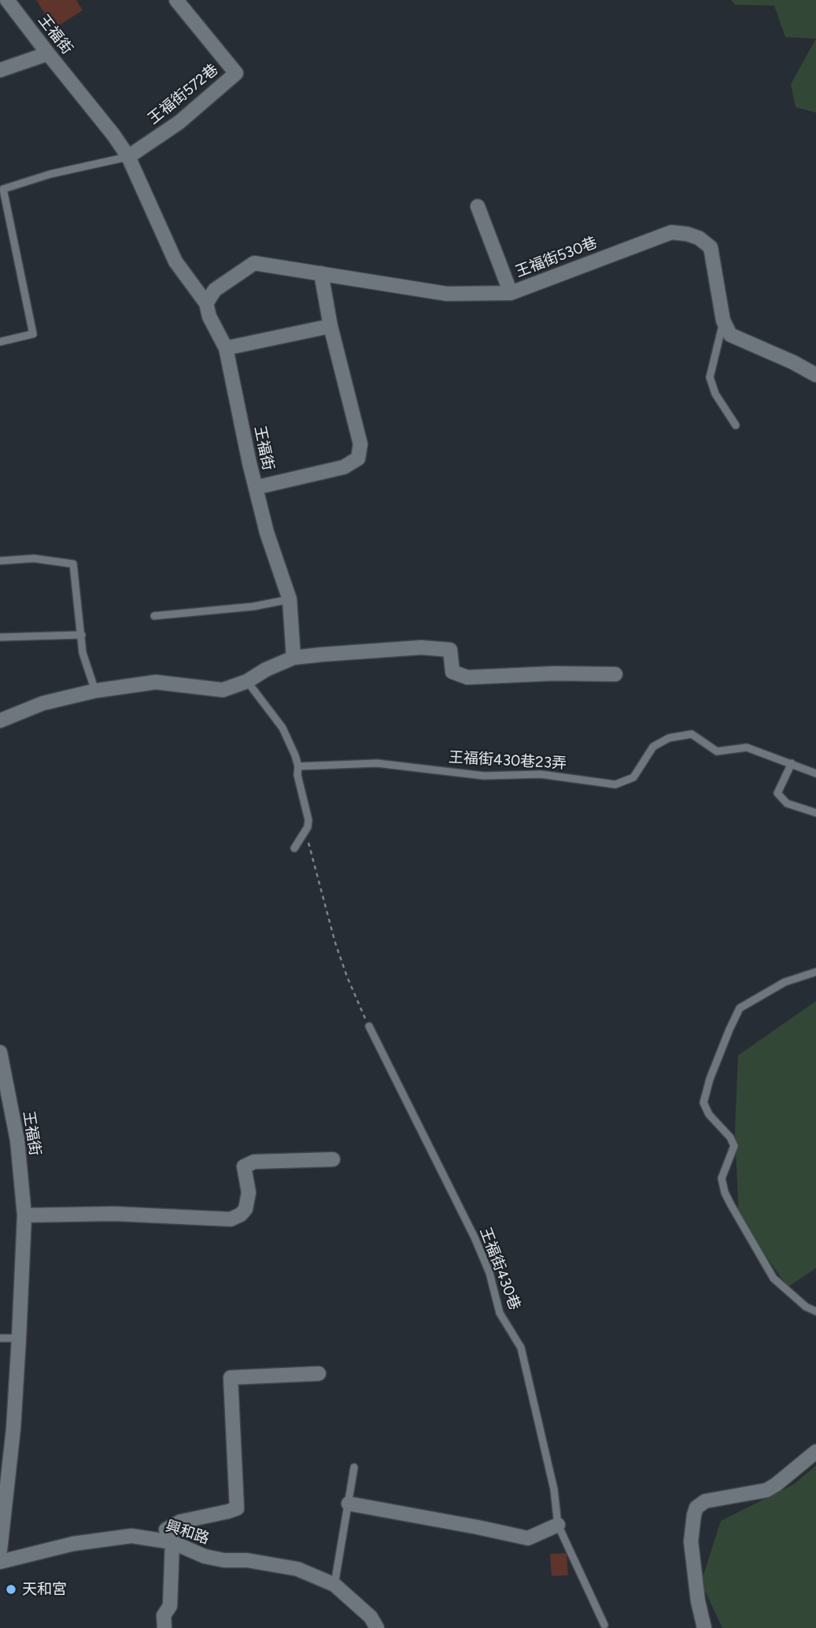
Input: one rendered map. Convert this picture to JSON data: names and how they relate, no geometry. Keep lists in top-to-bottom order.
{
  "streets": {
    "street": [
      "王福街",
      "王福街572巷",
      "王福街530巷",
      "興和路"
    ],
    "lane": ["王福街430巷23弄", "王福街430巷"]
  },
  "crossings": [
    ["王福街", "王福街572巷"],
    ["王福街", "王福街530巷"]
  ],
  "places": ["天和宮"]
}
